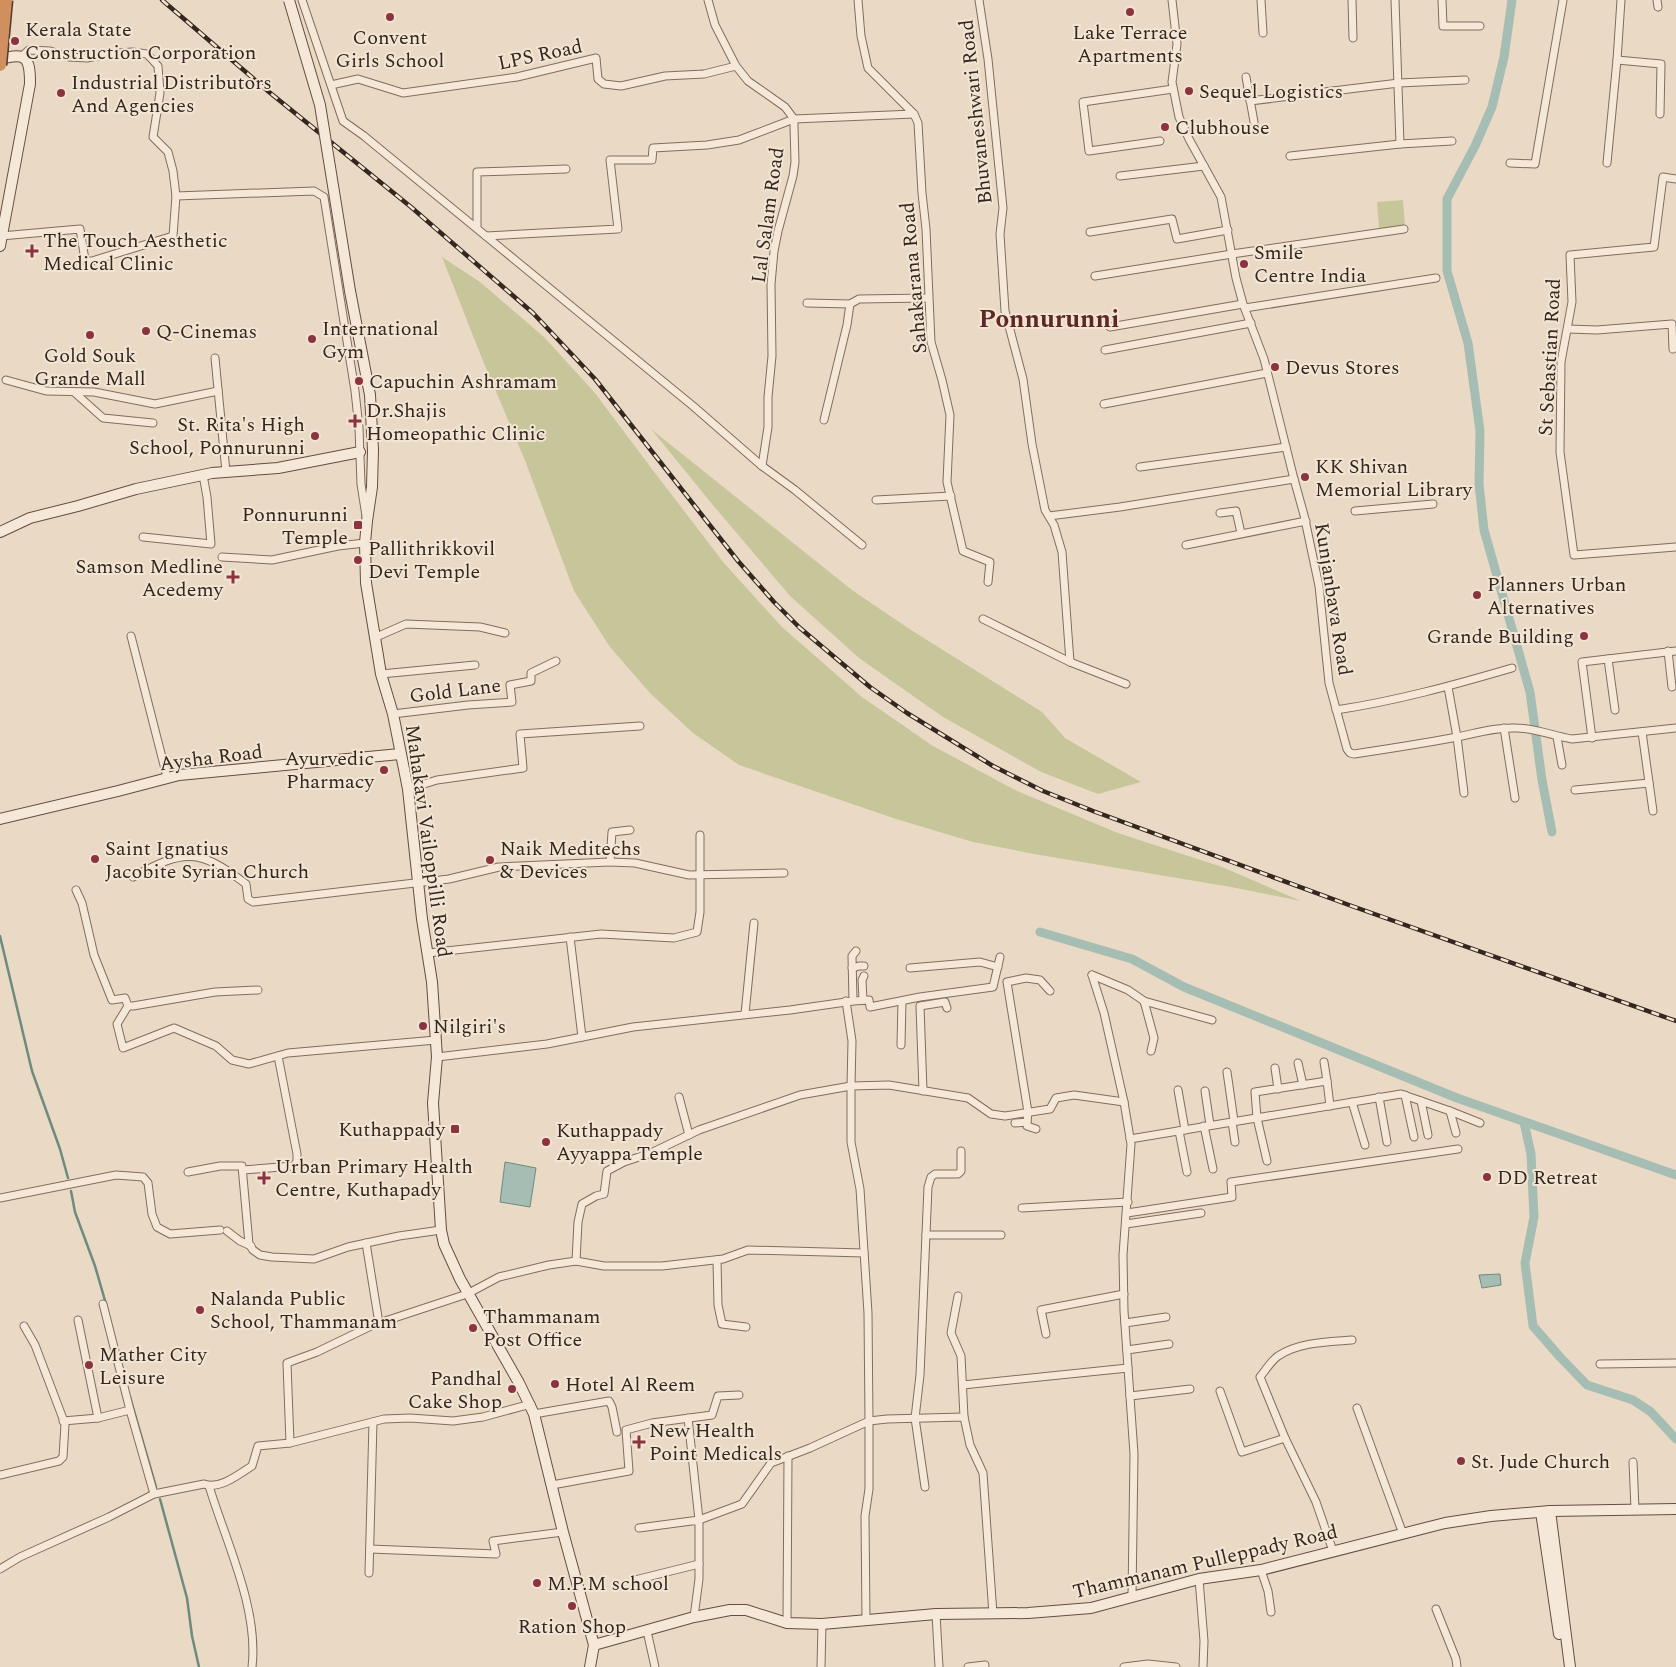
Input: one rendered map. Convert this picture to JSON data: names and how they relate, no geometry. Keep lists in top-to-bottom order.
{
  "streets": {
    "main road": ["Aysha Road", "Mahakavi Vailoppilli Road", "Thammanam Pulleppady Road"],
    "street": [
      "LPS Road",
      "Bhuvaneshwari Road",
      "Lal Salam Road",
      "Sahakarana Road",
      "St Sebastian Road",
      "Kunjanbava Road",
      "Gold Lane"
    ]
  },
  "crossings": [
    ["Gold Lane", "Mahakavi Vailoppilli Road"],
    ["Aysha Road", "Mahakavi Vailoppilli Road"],
    ["Mahakavi Vailoppilli Road", "Thammanam Pulleppady Road"]
  ],
  "districts": ["Ponnurunni"],
  "places": {
    "other": [
      "Lake Terrace Apartments",
      "Convent Girls School",
      "Kerala State Construction Corporation",
      "Sequel Logistics",
      "Industrial Distributors And Agencies",
      "Clubhouse",
      "Smile Centre India",
      "Q-Cinemas",
      "Gold Souk Grande Mall",
      "International Gym",
      "Devus Stores",
      "Capuchin Ashramam",
      "St. Rita's High School, Ponnurunni",
      "KK Shivan Memorial Library",
      "Pallithrikkovil Devi Temple",
      "Planners Urban Alternatives",
      "Grande Building",
      "Ayurvedic Pharmacy",
      "Saint Ignatius Jacobite Syrian Church",
      "Naik Meditechs & Devices",
      "Nilgiri's",
      "Kuthappady Ayyappa Temple",
      "DD Retreat",
      "Nalanda Public School, Thammanam",
      "Thammanam Post Office",
      "Mather City Leisure",
      "Hotel Al Reem",
      "Pandhal Cake Shop",
      "St. Jude Church",
      "M.P.M school",
      "Ration Shop"
    ],
    "health": [
      "The Touch Aesthetic Medical Clinic",
      "Dr.Shajis Homeopathic Clinic",
      "Samson Medline Acedemy",
      "Urban Primary Health Centre, Kuthapady",
      "New Health Point Medicals"
    ],
    "transit": ["Ponnurunni Temple", "Kuthappady"]
  }
}
